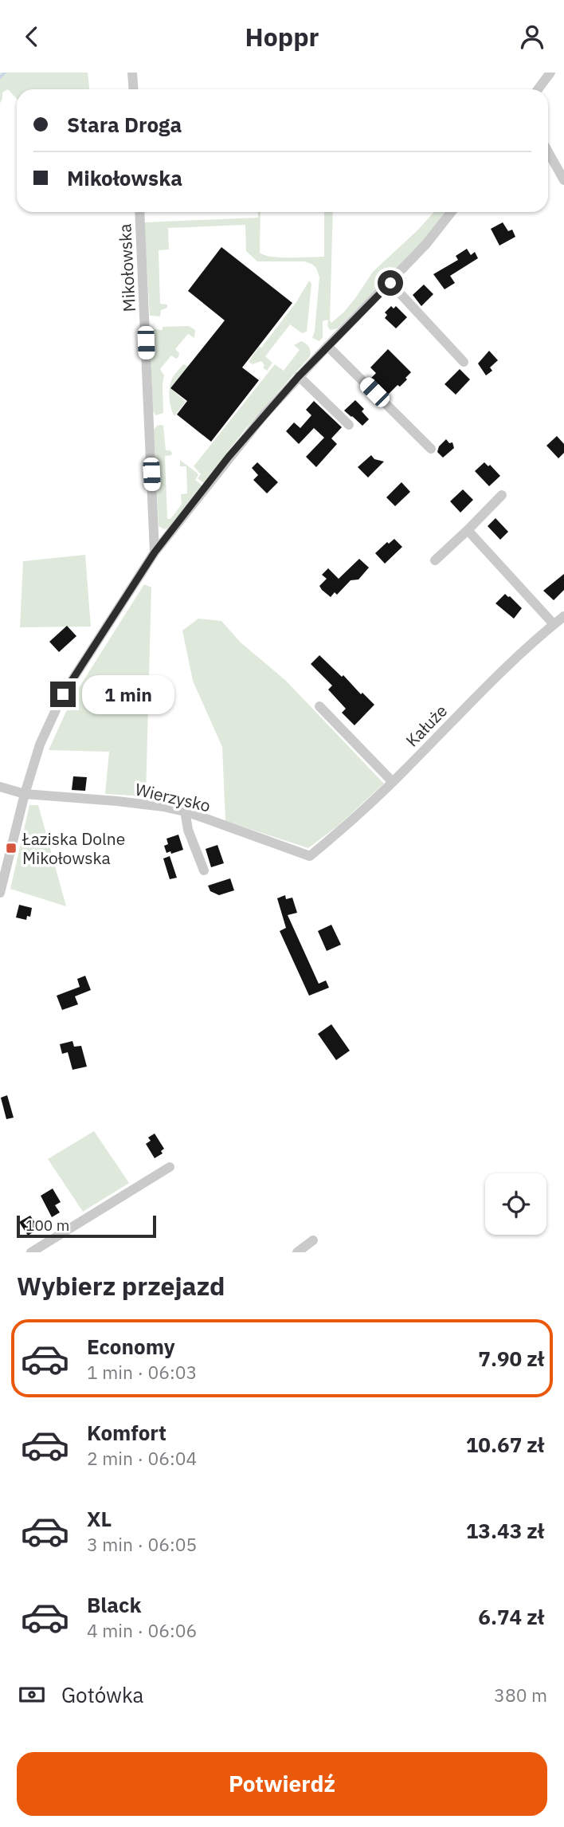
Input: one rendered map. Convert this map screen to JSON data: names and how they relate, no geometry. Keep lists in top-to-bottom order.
{
  "streets": {
    "street": ["Mikołowska", "Kałuże", "Wierzysko"]
  },
  "crossings": [
    ["Kałuże", "Wierzysko"]
  ],
  "places": {
    "transit": ["Łaziska Dolne Mikołowska"]
  },
  "scale_bar": "100 m",
  "page": {
    "header": "Hoppr",
    "banner": ["Stara Droga", "Mikołowska"],
    "bubble": "1 min",
    "scale": "100 m",
    "heading": "Wybierz przejazd",
    "list": [
      {
        "name": "Economy",
        "note": "1 min · 06:03",
        "value": "7.90 zł"
      },
      {
        "name": "Komfort",
        "note": "2 min · 06:04",
        "value": "10.67 zł"
      },
      {
        "name": "XL",
        "note": "3 min · 06:05",
        "value": "13.43 zł"
      },
      {
        "name": "Black",
        "note": "4 min · 06:06",
        "value": "6.74 zł"
      }
    ],
    "pay": ["Gotówka", "380 m"],
    "buttons": "Potwierdź"
  }
}
